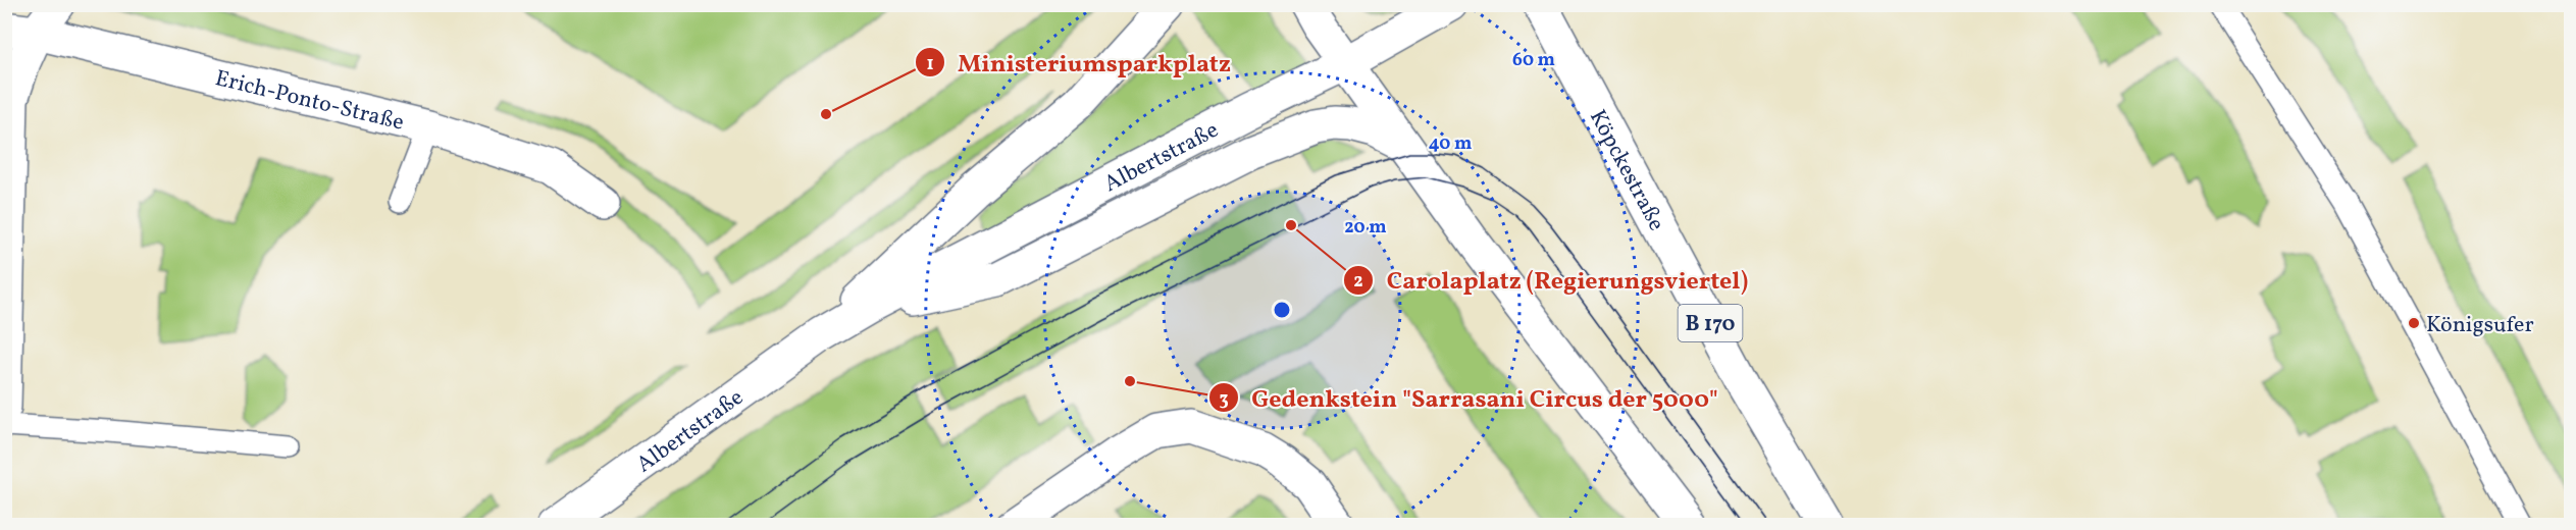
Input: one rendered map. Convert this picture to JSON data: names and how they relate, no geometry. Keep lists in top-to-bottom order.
{
  "streets": {
    "main road": [
      "Erich-Ponto-Straße",
      "Albertstraße",
      "Köpckestraße",
      "B 170"
    ]
  },
  "places": [
    "Ministeriumsparkplatz",
    "Carolaplatz (Regierungsviertel)",
    "Königsufer",
    "Gedenkstein \"Sarrasani Circus der 5000\""
  ],
  "rings": ["60 m", "40 m", "20 m"]
}
